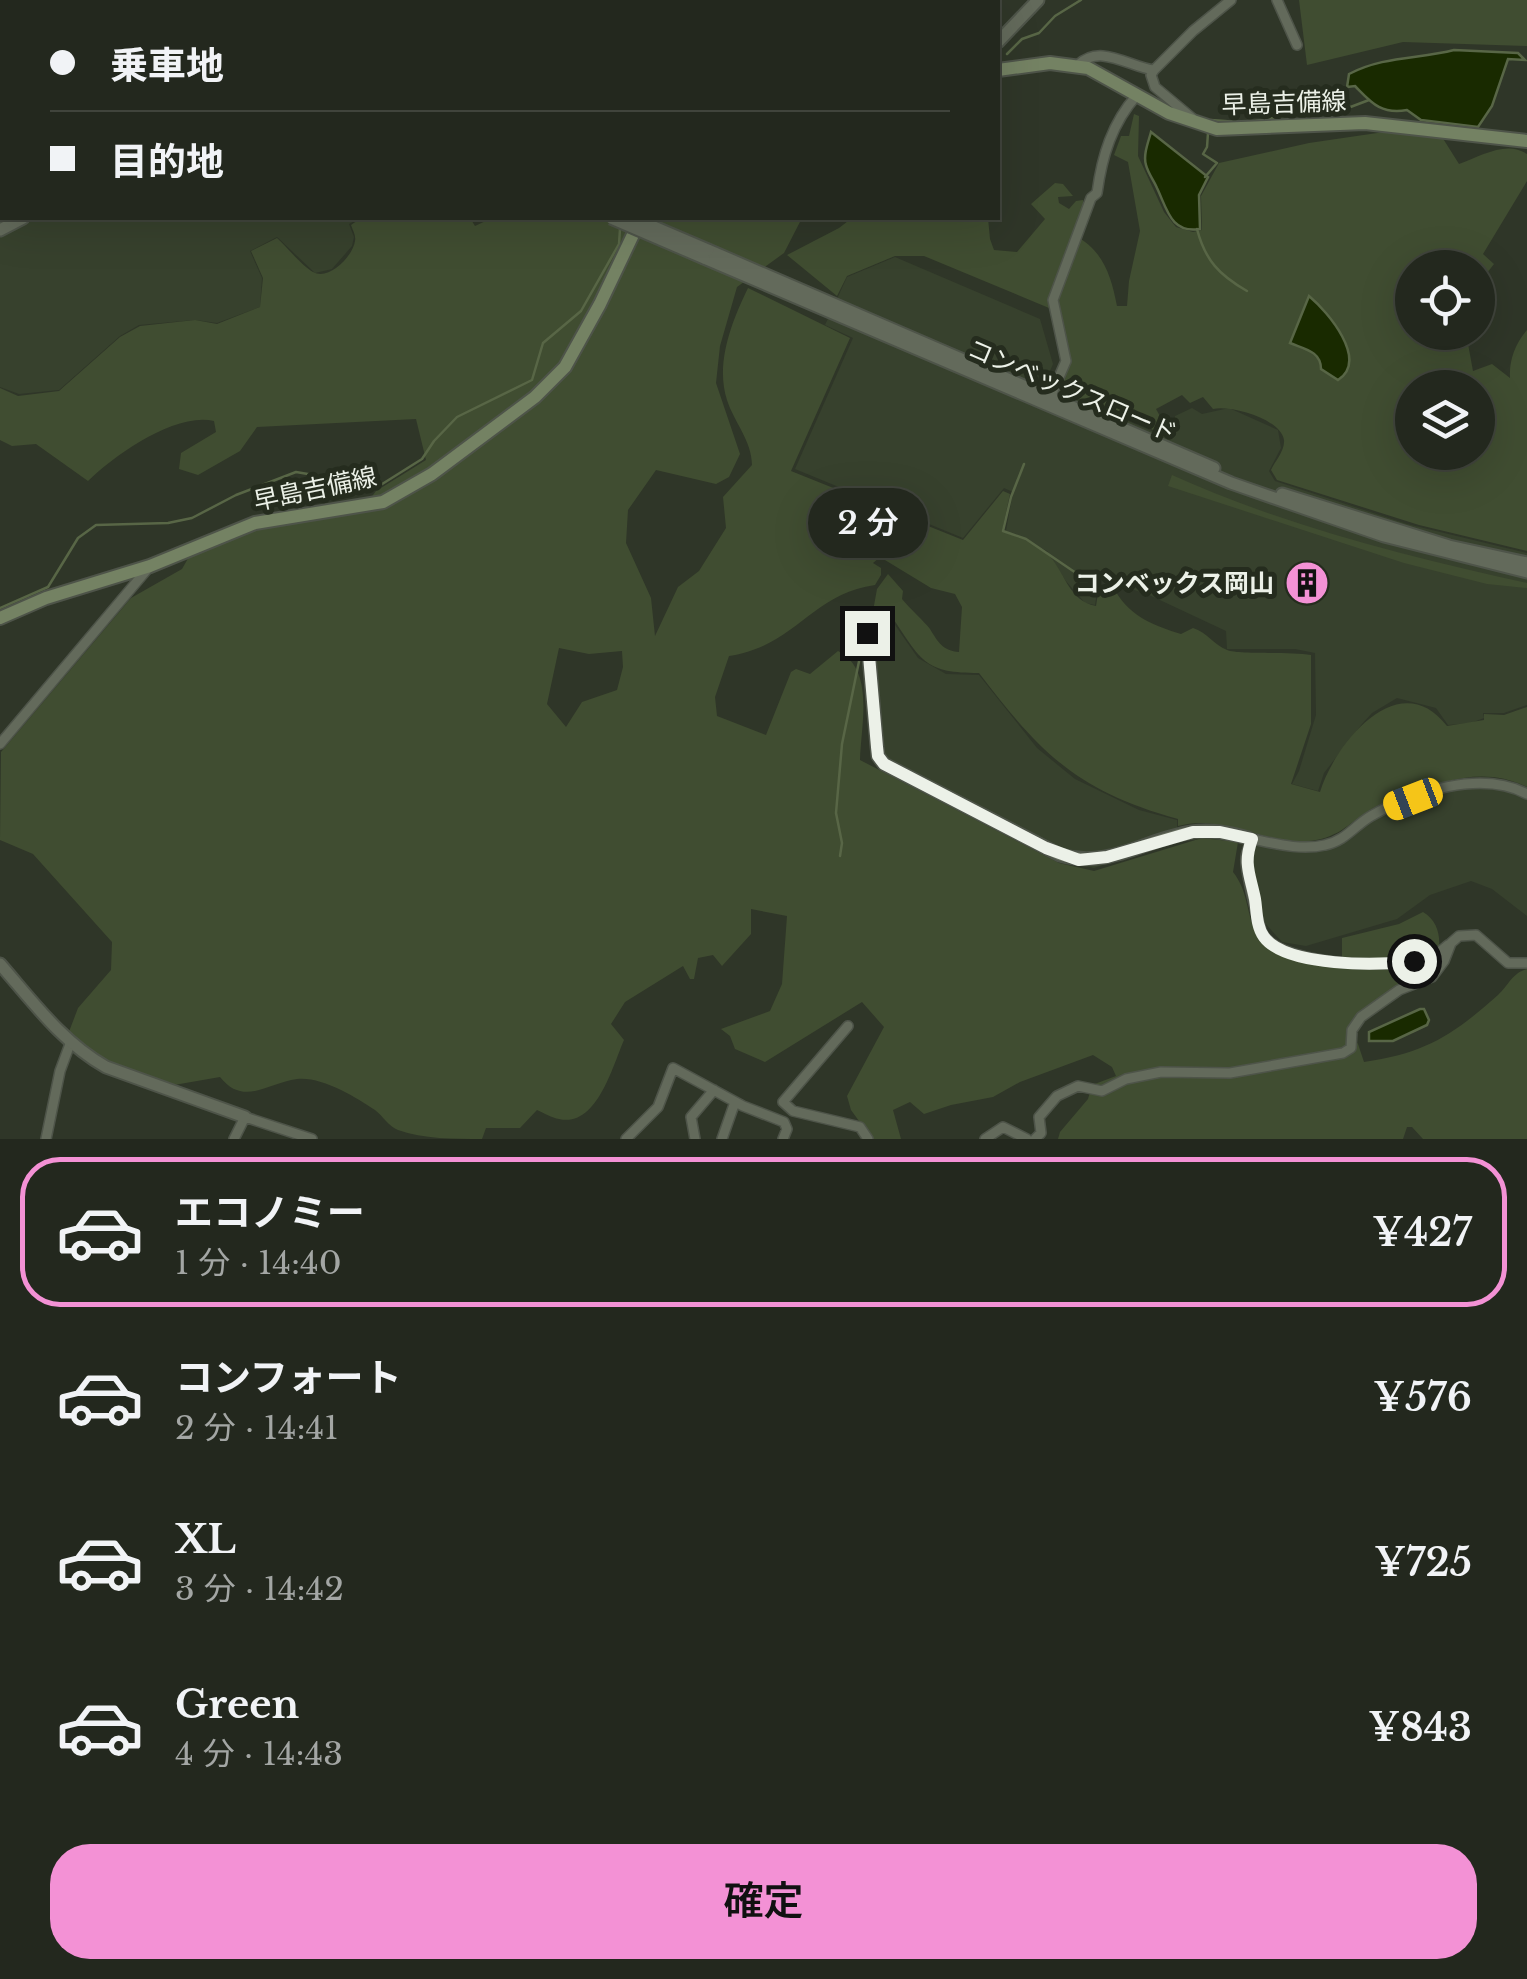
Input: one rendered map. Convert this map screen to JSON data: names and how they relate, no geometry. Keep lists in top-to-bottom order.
{
  "streets": {
    "main road": ["早島吉備線"],
    "street": ["コンベックスロード"]
  },
  "places": {
    "building": ["コンベックス岡山"]
  },
  "page": {
    "banner": ["乗車地", "目的地"],
    "bubble": "2 分",
    "list": [
      {
        "name": "エコノミー",
        "note": "1 分 · 14:40",
        "value": "¥427"
      },
      {
        "name": "コンフォート",
        "note": "2 分 · 14:41",
        "value": "¥576"
      },
      {
        "name": "XL",
        "note": "3 分 · 14:42",
        "value": "¥725"
      },
      {
        "name": "Green",
        "note": "4 分 · 14:43",
        "value": "¥843"
      }
    ],
    "buttons": "確定"
  }
}
